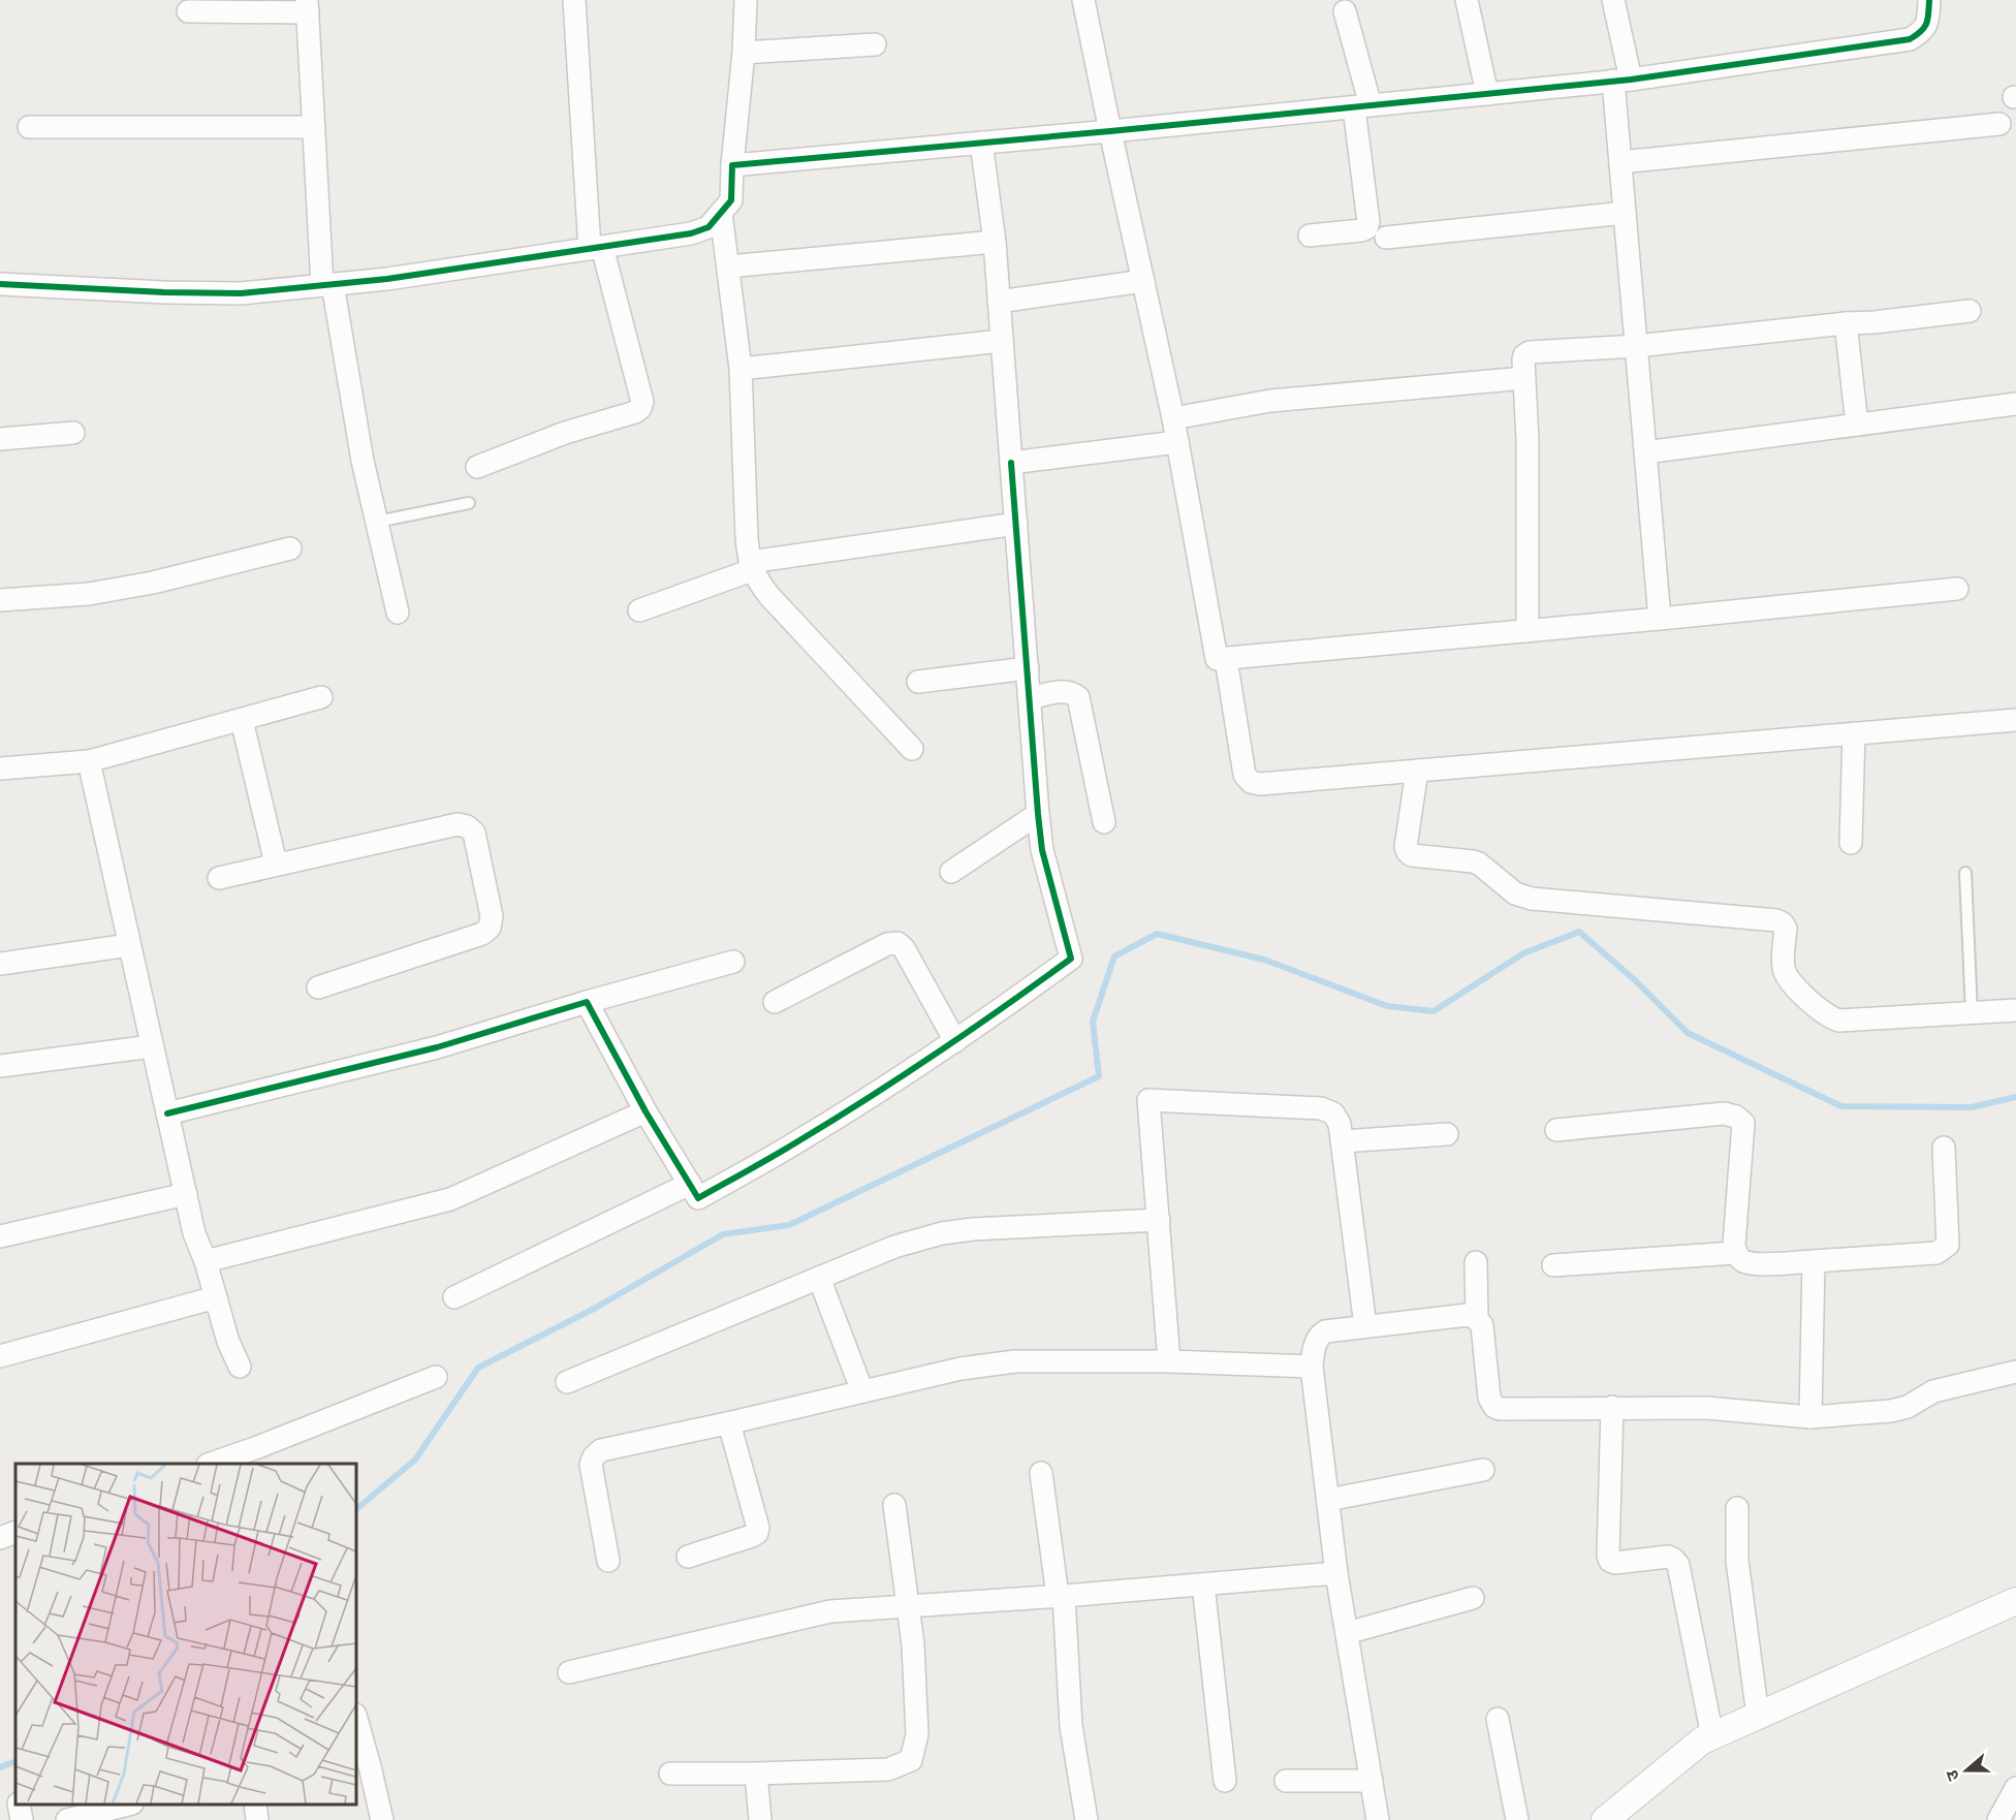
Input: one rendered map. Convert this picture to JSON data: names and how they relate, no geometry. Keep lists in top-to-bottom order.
{
  "north": "left"
}
